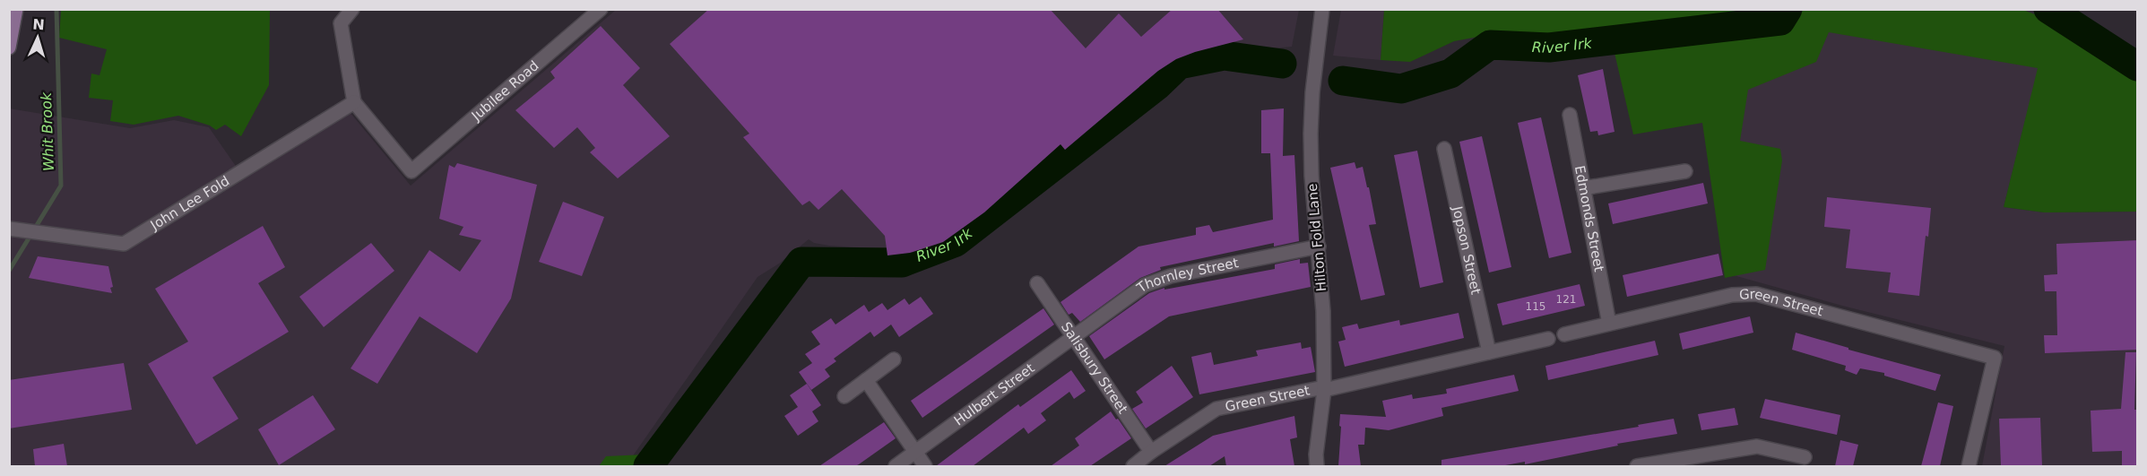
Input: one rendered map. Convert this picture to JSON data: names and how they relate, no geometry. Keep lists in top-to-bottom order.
{
  "streets": {
    "street": [
      "Jubilee Road",
      "John Lee Fold",
      "Edmonds Street",
      "Hilton Fold Lane",
      "Jopson Street",
      "Thornley Street",
      "Green Street",
      "Salisbury Street",
      "Hulbert Street"
    ]
  },
  "crossings": [
    ["Jubilee Road", "John Lee Fold"],
    ["Edmonds Street", "Green Street"],
    ["Hilton Fold Lane", "Thornley Street"],
    ["Hilton Fold Lane", "Green Street"],
    ["Jopson Street", "Green Street"],
    ["Thornley Street", "Salisbury Street"],
    ["Thornley Street", "Hulbert Street"],
    ["Green Street", "Salisbury Street"],
    ["Salisbury Street", "Hulbert Street"]
  ],
  "water": ["River Irk", "Whit Brook"],
  "house_numbers": ["121", "115"],
  "north": "top"
}
